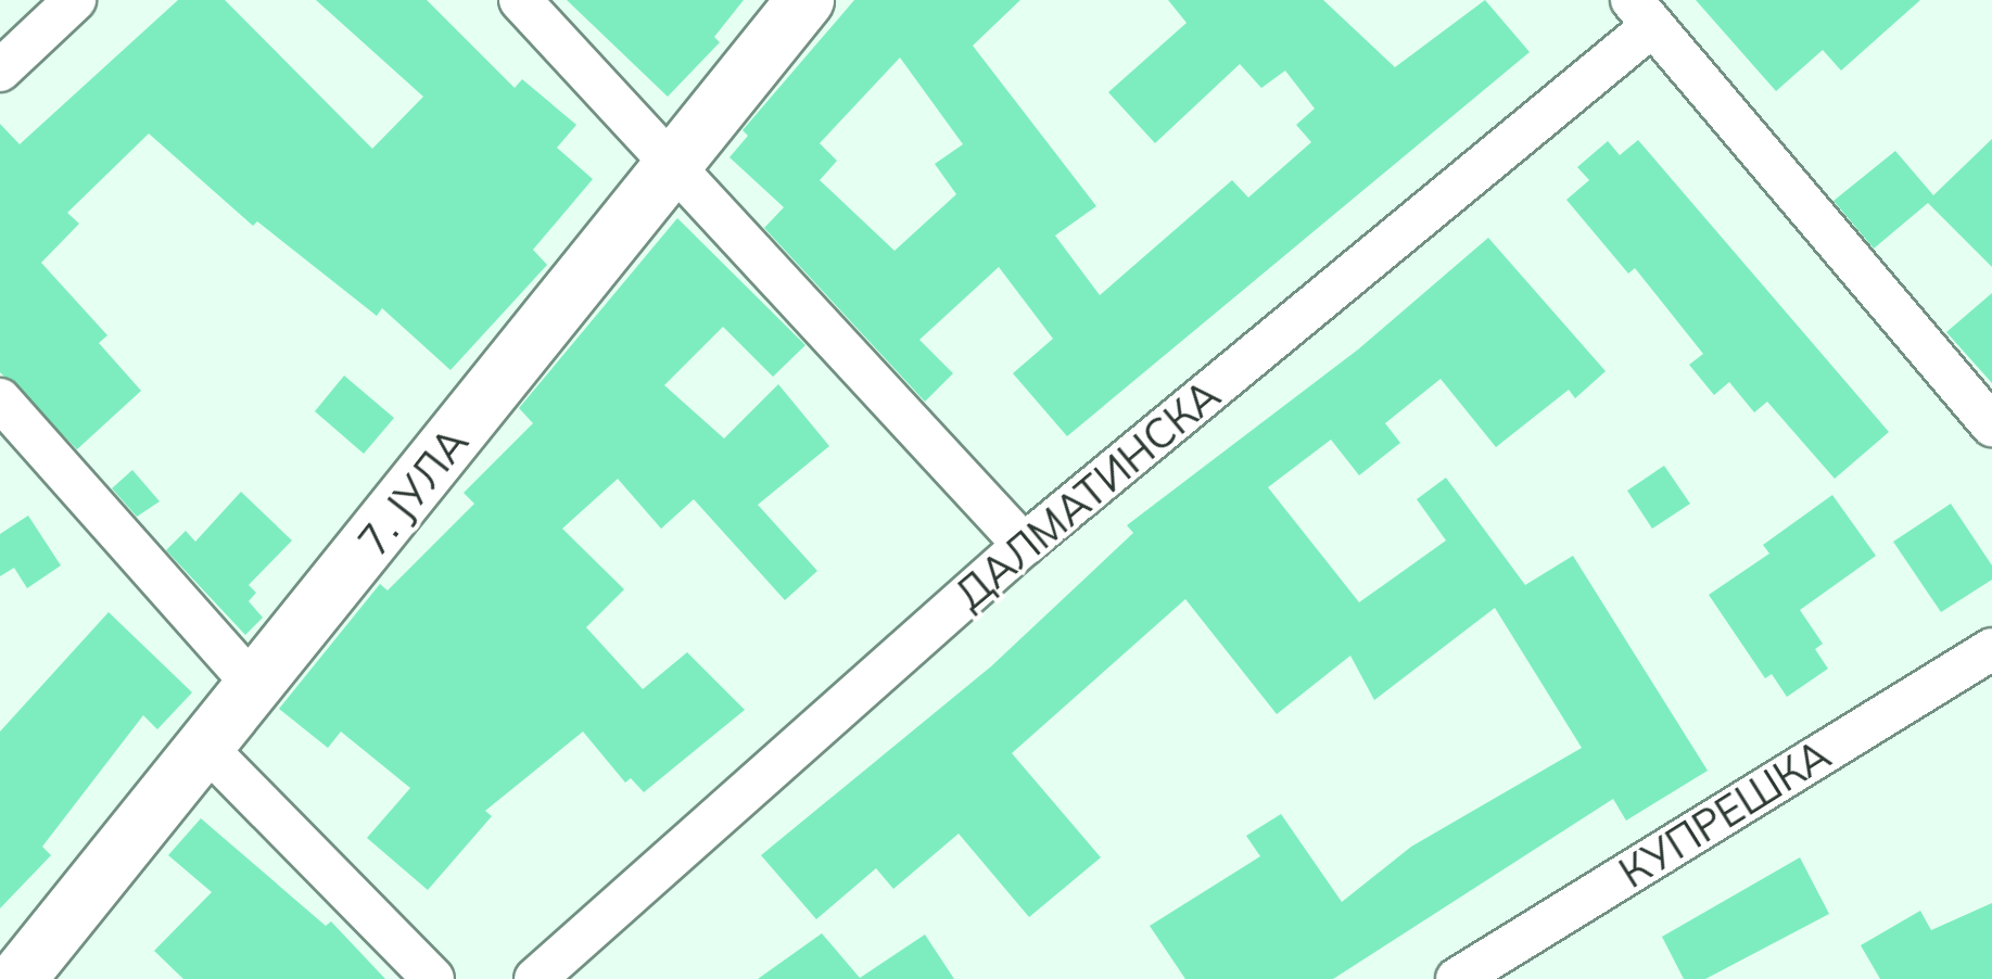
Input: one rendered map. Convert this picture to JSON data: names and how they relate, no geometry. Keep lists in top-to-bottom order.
{
  "streets": {
    "main road": ["7. ЈУЛА"],
    "street": ["ДАЛМАТИНСКА", "КУПРЕШКА"]
  }
}
